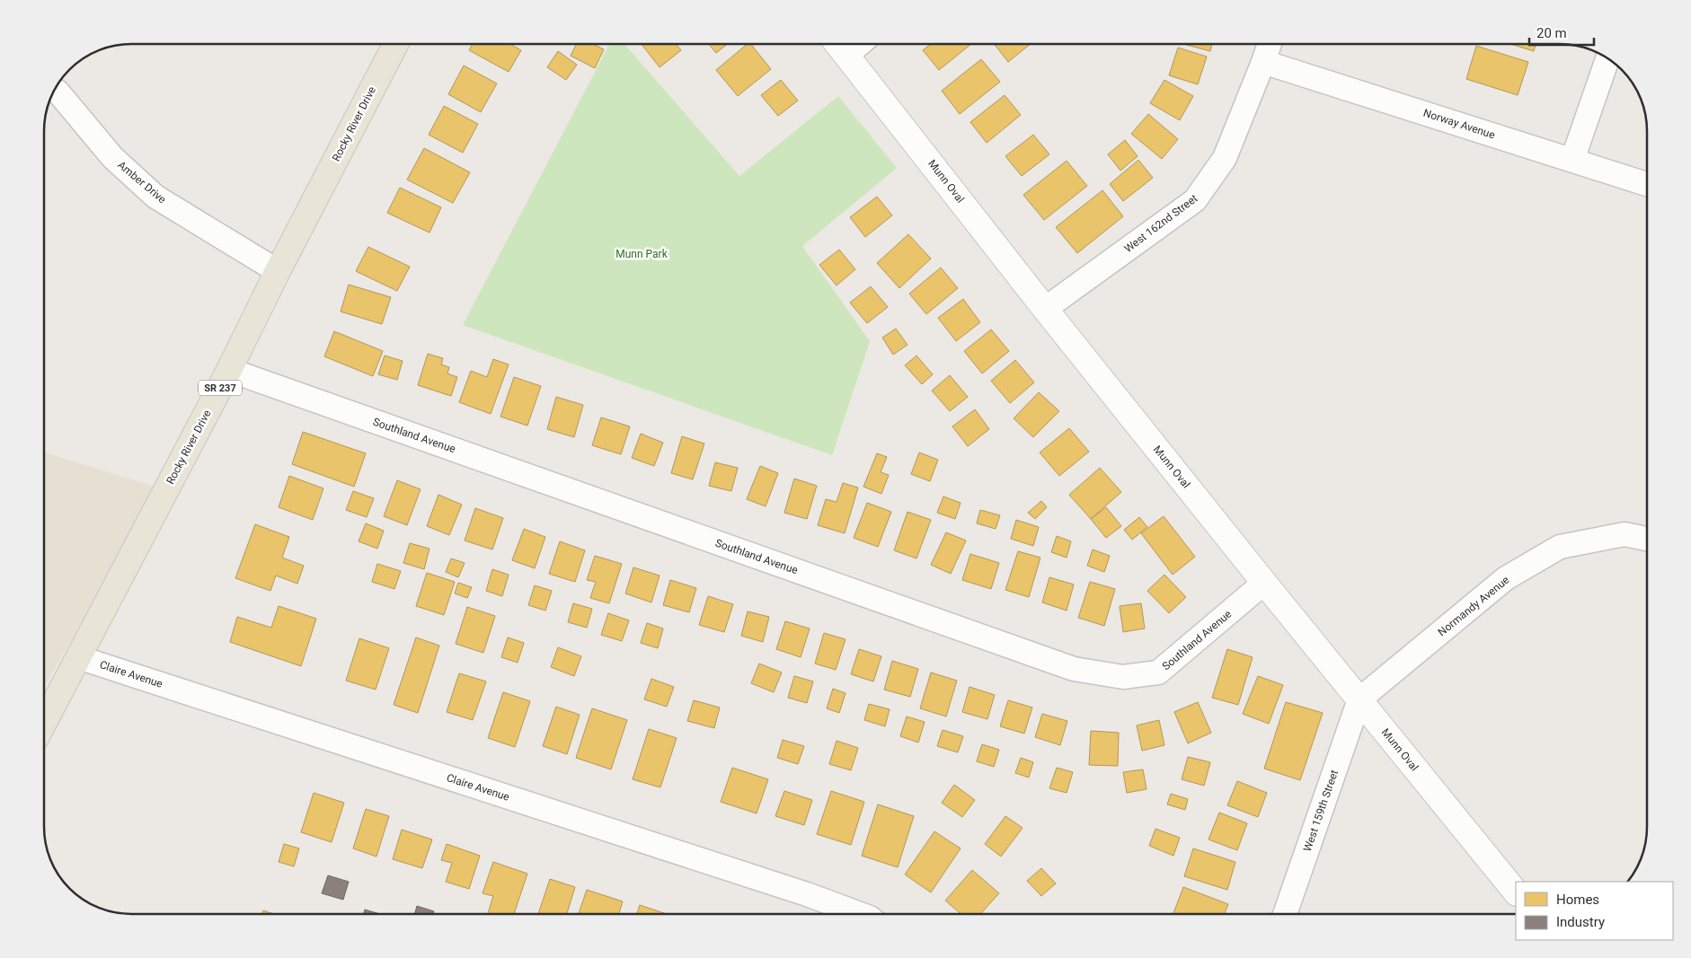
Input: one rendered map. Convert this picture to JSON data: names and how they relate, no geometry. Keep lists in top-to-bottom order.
{
  "streets": {
    "main road": ["Rocky River Drive", "SR 237"],
    "street": [
      "Norway Avenue",
      "Munn Oval",
      "Amber Drive",
      "West 162nd Street",
      "Southland Avenue",
      "Normandy Avenue",
      "Claire Avenue",
      "West 159th Street"
    ]
  },
  "crossings": [
    ["Rocky River Drive", "Amber Drive"],
    ["Rocky River Drive", "Southland Avenue"],
    ["Rocky River Drive", "Claire Avenue"],
    ["Norway Avenue", "West 162nd Street"],
    ["Munn Oval", "West 162nd Street"],
    ["Munn Oval", "Southland Avenue"],
    ["Munn Oval", "Normandy Avenue"],
    ["Munn Oval", "West 159th Street"],
    ["Normandy Avenue", "West 159th Street"]
  ],
  "parks": ["Munn Park"],
  "legend": ["Homes", "Industry"],
  "scale_bar": "20 m"
}
